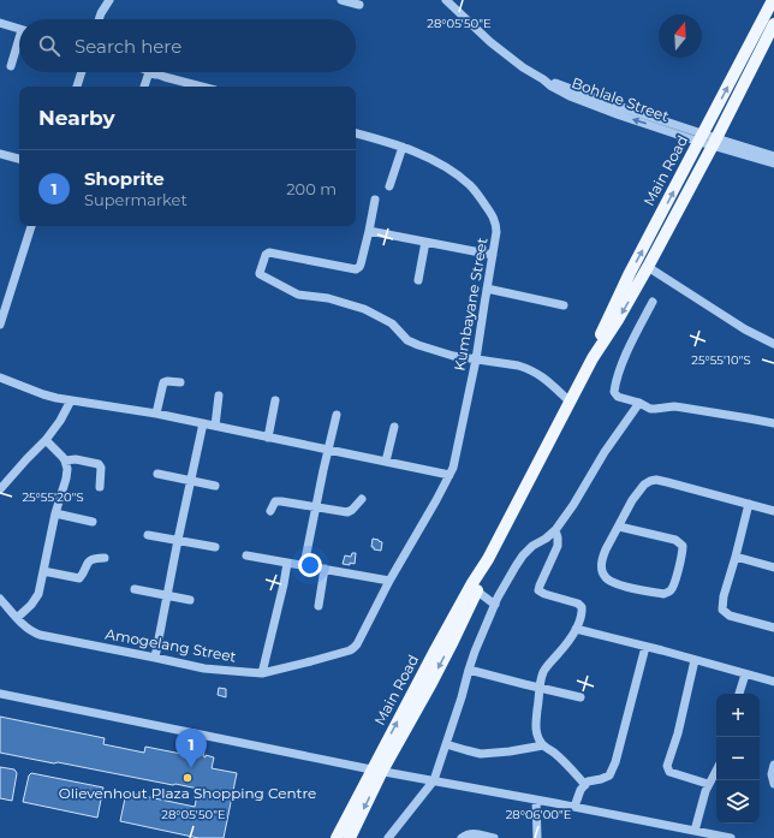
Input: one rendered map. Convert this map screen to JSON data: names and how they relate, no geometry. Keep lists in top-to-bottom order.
{
  "streets": {
    "main road": ["Main Road"],
    "street": ["Bohlale Street", "Kumbayane Street", "Amogelang Street"]
  },
  "crossings": [
    ["Bohlale Street", "Main Road"],
    ["Kumbayane Street", "Amogelang Street"]
  ],
  "places": ["Olievenhout Plaza Shopping Centre"],
  "north": "top",
  "page": {
    "search": "Search here",
    "heading": "Nearby",
    "list": [
      {
        "mark": "1",
        "name": "Shoprite",
        "note": "Supermarket",
        "value": "200 m"
      }
    ],
    "map_buttons": ["+", "−"],
    "pins": "1"
  },
  "coordinates": [
    "28°05'50\"E",
    "25°55'10\"S",
    "25°55'20\"S",
    "28°06'00\"E"
  ]
}
